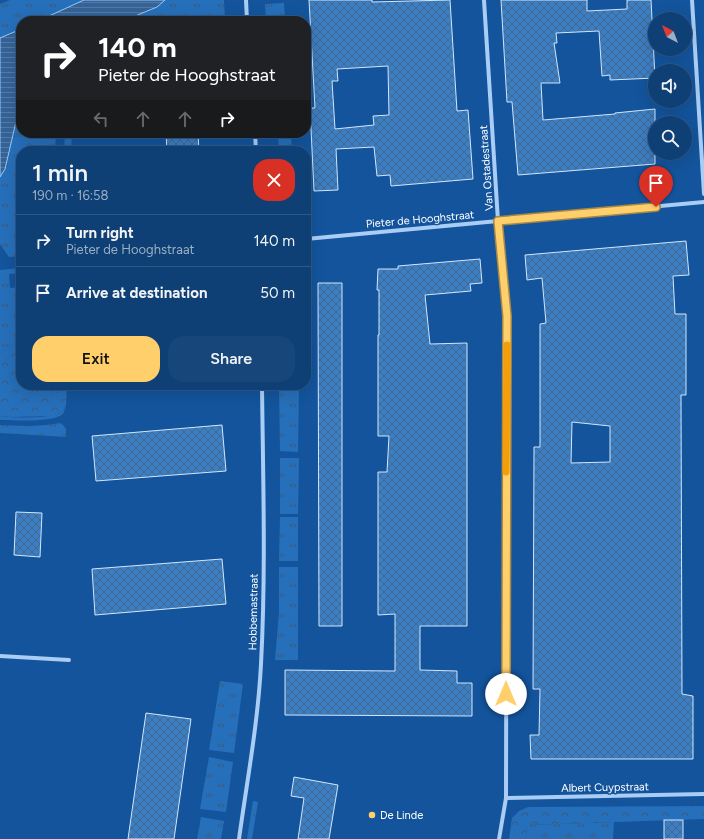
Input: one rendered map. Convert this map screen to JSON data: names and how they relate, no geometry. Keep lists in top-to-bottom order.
{
  "streets": {
    "street": [
      "Van Ostadestraat",
      "Pieter de Hooghstraat",
      "Hobbemastraat",
      "Albert Cuypstraat"
    ]
  },
  "crossings": [
    ["Van Ostadestraat", "Pieter de Hooghstraat"],
    ["Van Ostadestraat", "Albert Cuypstraat"]
  ],
  "places": ["De Linde"],
  "north": "top left",
  "page": {
    "turn": ["140 m", "Pieter de Hooghstraat"],
    "heading": ["1 min", "190 m · 16:58"],
    "list": [
      {
        "name": "Turn right",
        "note": "Pieter de Hooghstraat",
        "value": "140 m"
      },
      {
        "name": "Arrive at destination",
        "value": "50 m"
      }
    ],
    "buttons": ["Exit", "Share"]
  }
}
